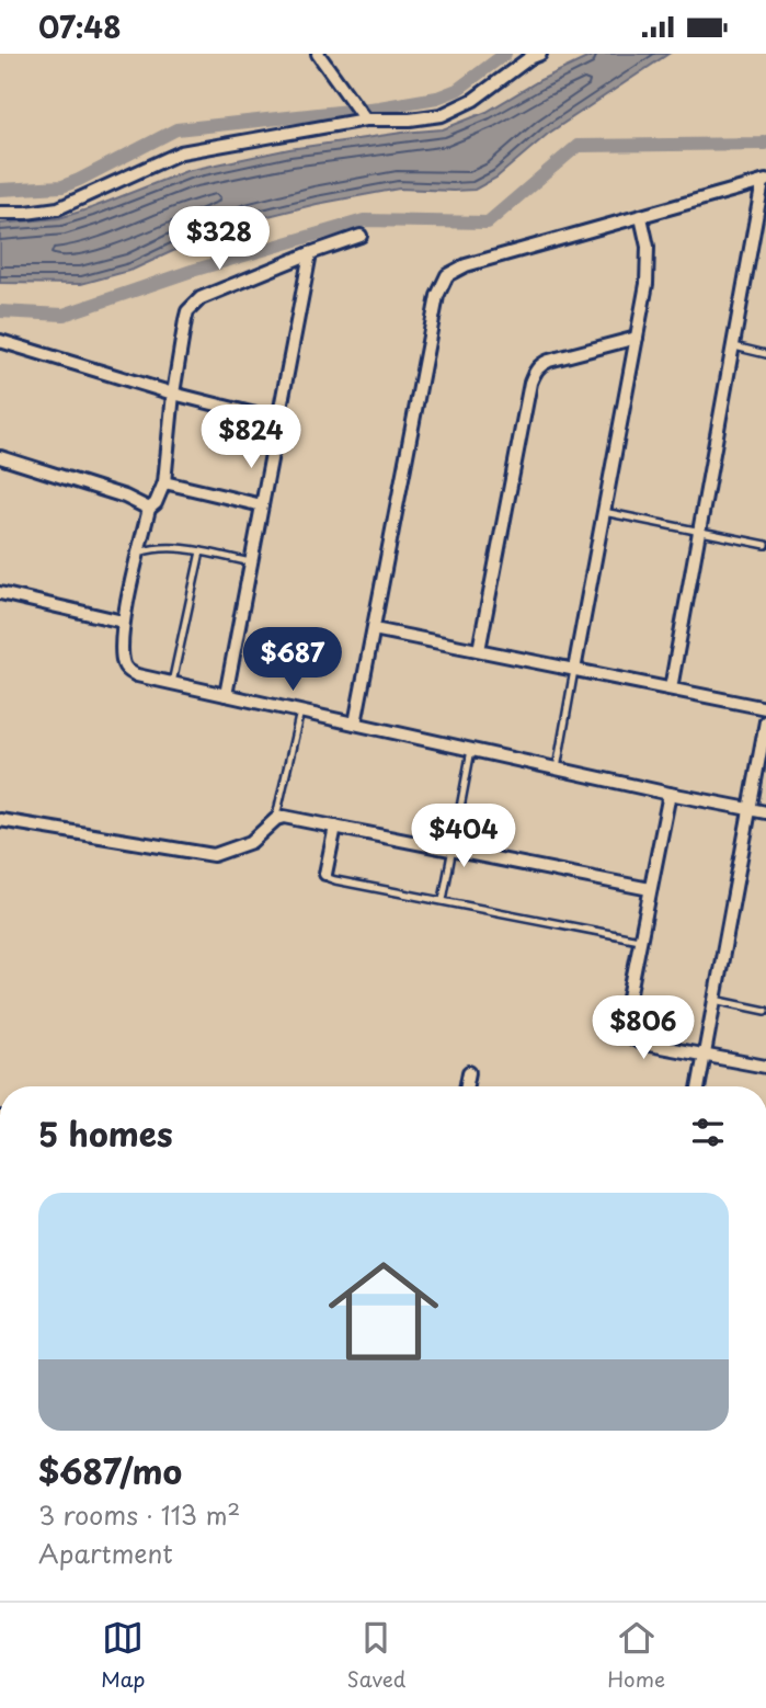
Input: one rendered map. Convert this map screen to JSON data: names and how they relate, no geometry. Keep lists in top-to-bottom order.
{
  "page": {
    "status": "07:48",
    "price": [
      "$328",
      "$824",
      "$687",
      "$404",
      "$806"
    ],
    "heading": "5 homes",
    "list": [
      {
        "name": "$687/mo",
        "note": "3 rooms · 113 m² · Apartment"
      }
    ],
    "tabs": ["Map", "Saved", "Home"]
  }
}
